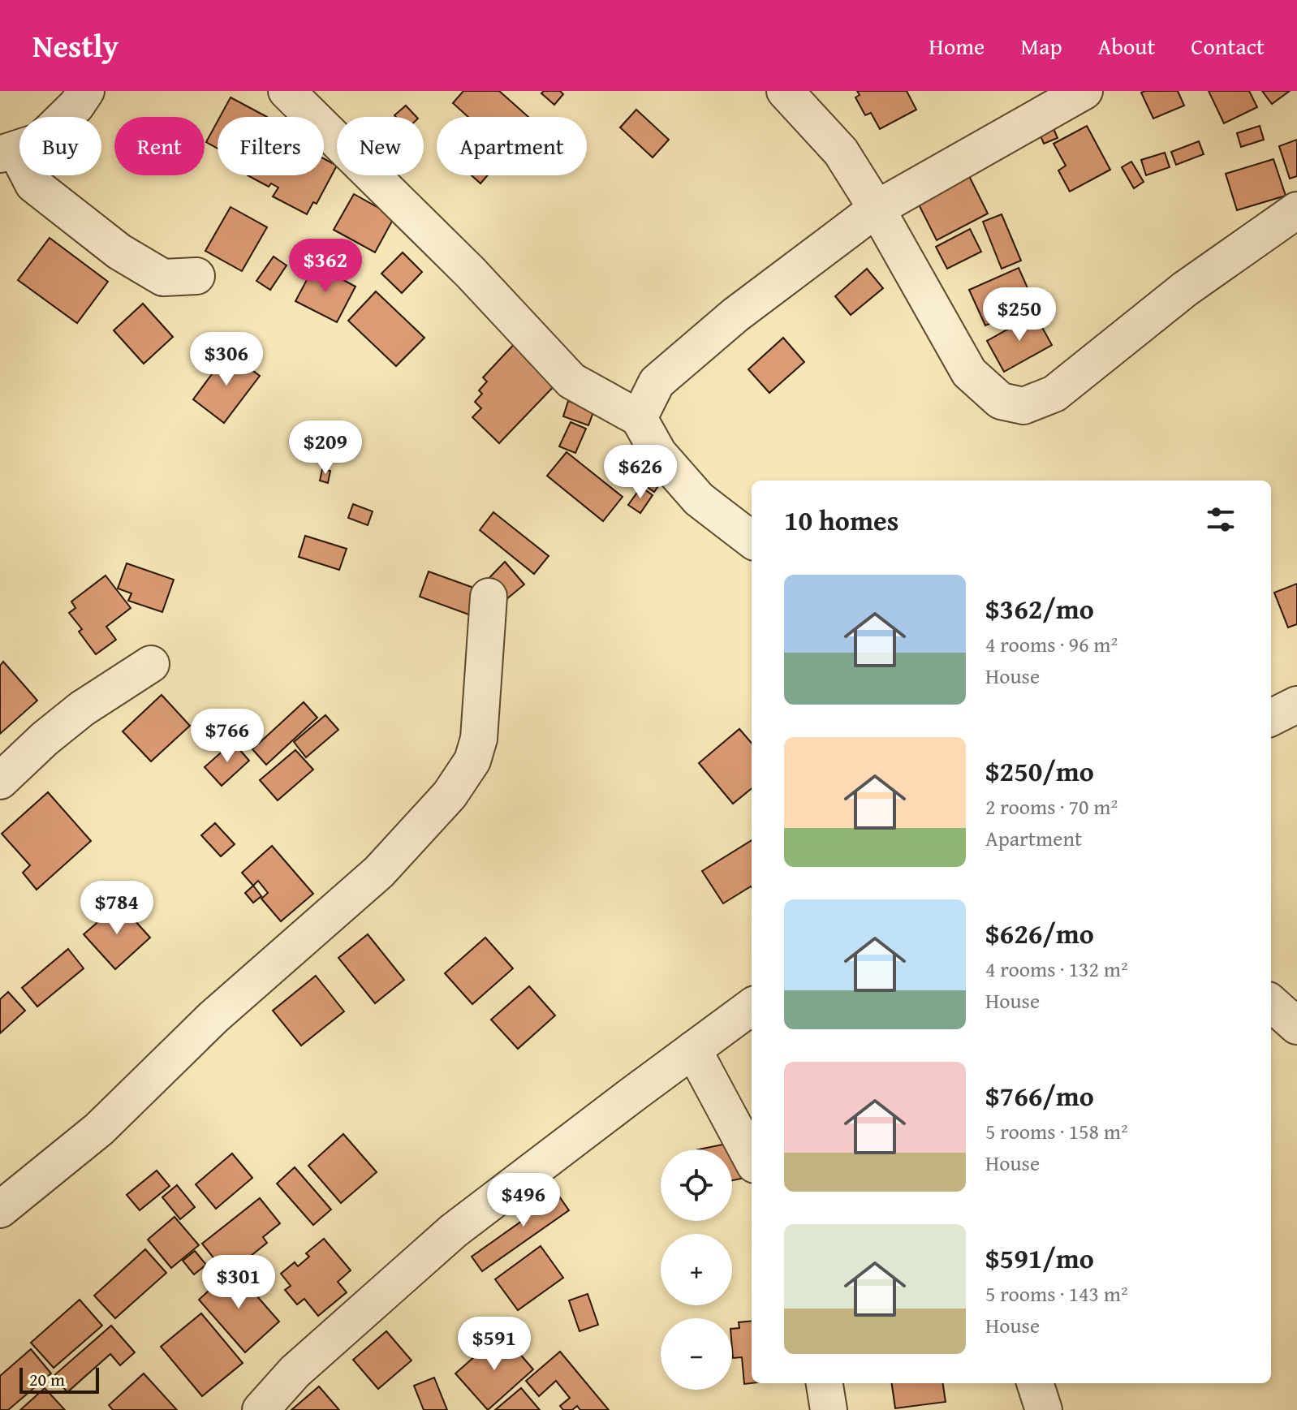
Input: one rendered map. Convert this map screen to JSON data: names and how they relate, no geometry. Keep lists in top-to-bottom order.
{
  "scale_bar": "20 m",
  "page": {
    "header": "Nestly",
    "nav": [
      "Home",
      "Map",
      "About",
      "Contact"
    ],
    "chip": [
      "Buy",
      "Rent",
      "Filters",
      "New",
      "Apartment"
    ],
    "price": [
      "$362",
      "$250",
      "$306",
      "$209",
      "$626",
      "$766",
      "$784",
      "$496",
      "$301",
      "$591"
    ],
    "heading": "10 homes",
    "list": [
      {
        "name": "$362/mo",
        "note": "4 rooms · 96 m² · House"
      },
      {
        "name": "$250/mo",
        "note": "2 rooms · 70 m² · Apartment"
      },
      {
        "name": "$626/mo",
        "note": "4 rooms · 132 m² · House"
      },
      {
        "name": "$766/mo",
        "note": "5 rooms · 158 m² · House"
      },
      {
        "name": "$591/mo",
        "note": "5 rooms · 143 m² · House"
      }
    ],
    "map_buttons": ["+", "−"],
    "scale": "20 m"
  }
}
